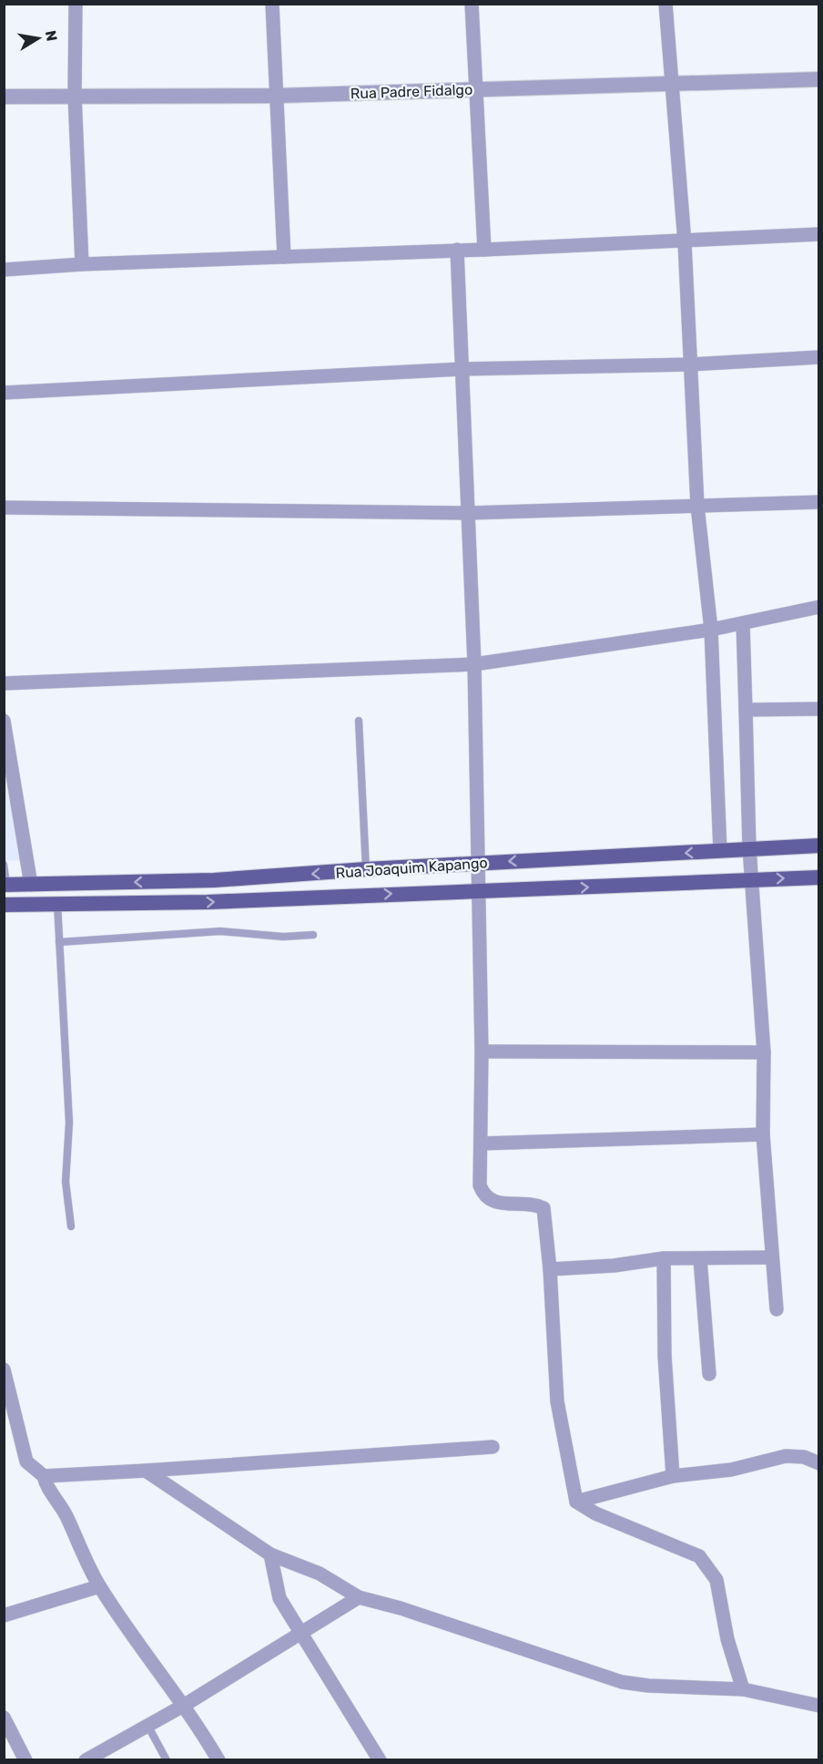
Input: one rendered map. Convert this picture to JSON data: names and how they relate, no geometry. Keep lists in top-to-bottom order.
{
  "streets": {
    "main road": ["Rua Joaquim Kapango"],
    "street": ["Rua Padre Fidalgo"]
  },
  "north": "right"
}
